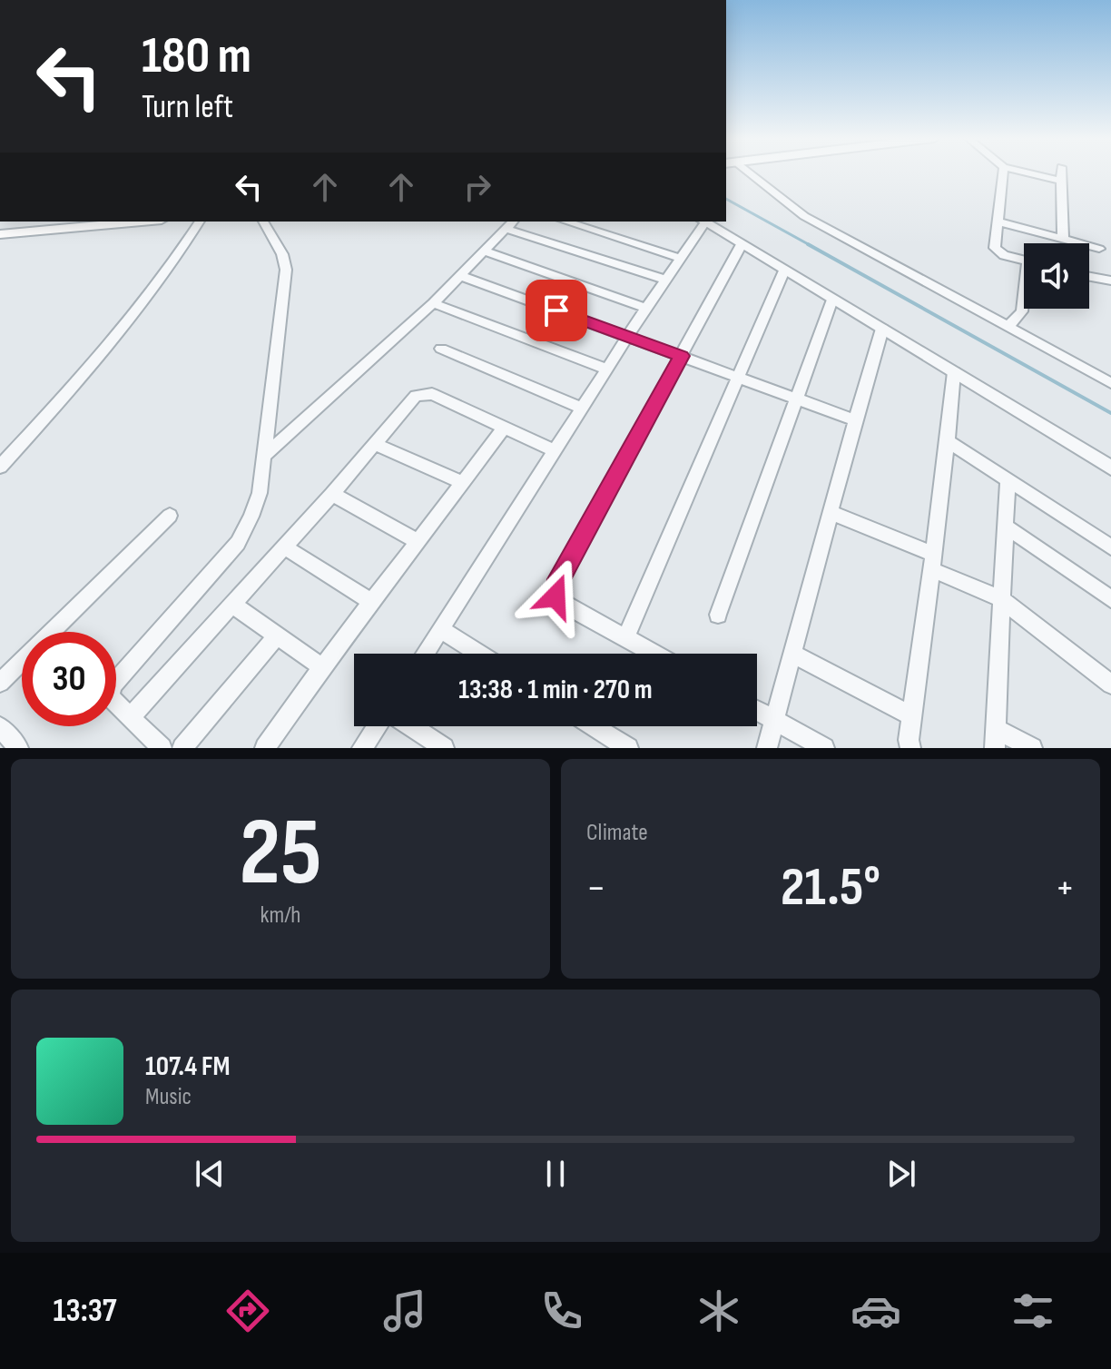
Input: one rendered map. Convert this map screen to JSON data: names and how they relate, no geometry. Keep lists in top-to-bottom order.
{
  "page": {
    "turn": ["180 m", "Turn left"],
    "limit": "30",
    "trip": "13:38 · 1 min · 270 m",
    "tile": [
      ["25", "km/h"],
      "Climate"
    ],
    "heat": ["−", "21.5°", "+"],
    "song": ["107.4 FM", "Music"],
    "tabs": "13:37"
  }
}
